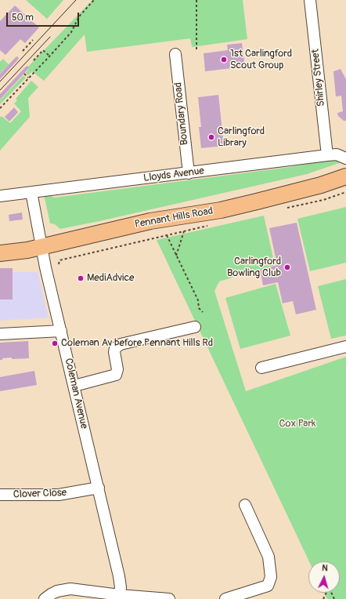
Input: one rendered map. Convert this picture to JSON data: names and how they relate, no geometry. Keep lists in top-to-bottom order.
{
  "streets": {
    "highway": ["Pennant Hills Road"],
    "street": [
      "Shirley Street",
      "Boundary Road",
      "Lloyds Avenue",
      "Coleman Avenue",
      "Clover Close"
    ]
  },
  "crossings": [
    ["Shirley Street", "Lloyds Avenue"],
    ["Boundary Road", "Lloyds Avenue"],
    ["Lloyds Avenue", "Coleman Avenue"],
    ["Pennant Hills Road", "Coleman Avenue"],
    ["Coleman Avenue", "Clover Close"]
  ],
  "parks": ["Cox Park"],
  "places": [
    "1st Carlingford Scout Group",
    "Carlingford Library",
    "Carlingford Bowling Club",
    "MediAdvice",
    "Coleman Av before Pennant Hills Rd"
  ],
  "scale_bar": "50 m",
  "north": "top"
}
